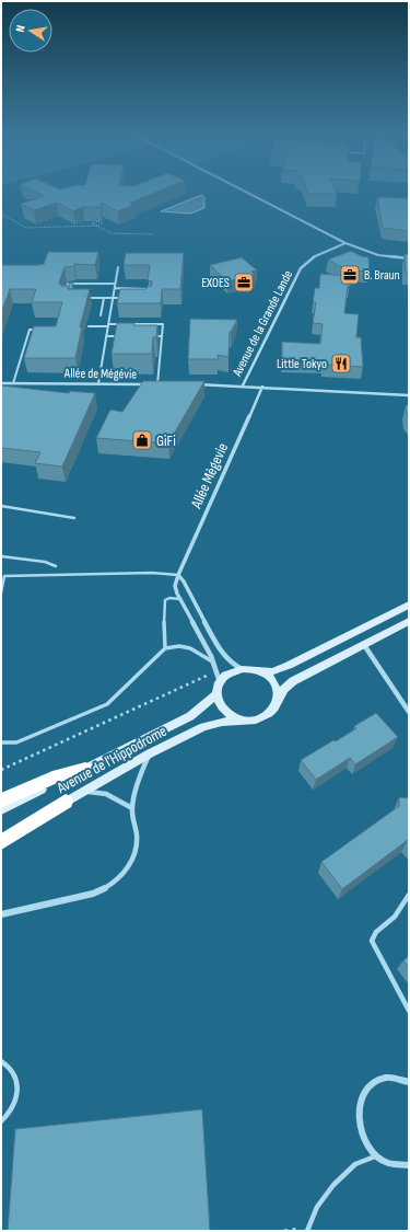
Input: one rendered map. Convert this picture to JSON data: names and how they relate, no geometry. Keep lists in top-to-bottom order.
{
  "streets": {
    "main road": ["Avenue de l'Hippodrome"],
    "street": ["Avenue de la Grande Lande", "Allée de Mégévie", "Allée Mègevie"]
  },
  "crossings": [
    ["Allée Mègevie", "Avenue de l'Hippodrome"]
  ],
  "places": {
    "office": ["B. Braun", "EXOES"],
    "restaurant": ["Little Tokyo"],
    "shop": ["GiFi"]
  },
  "north": "left"
}
